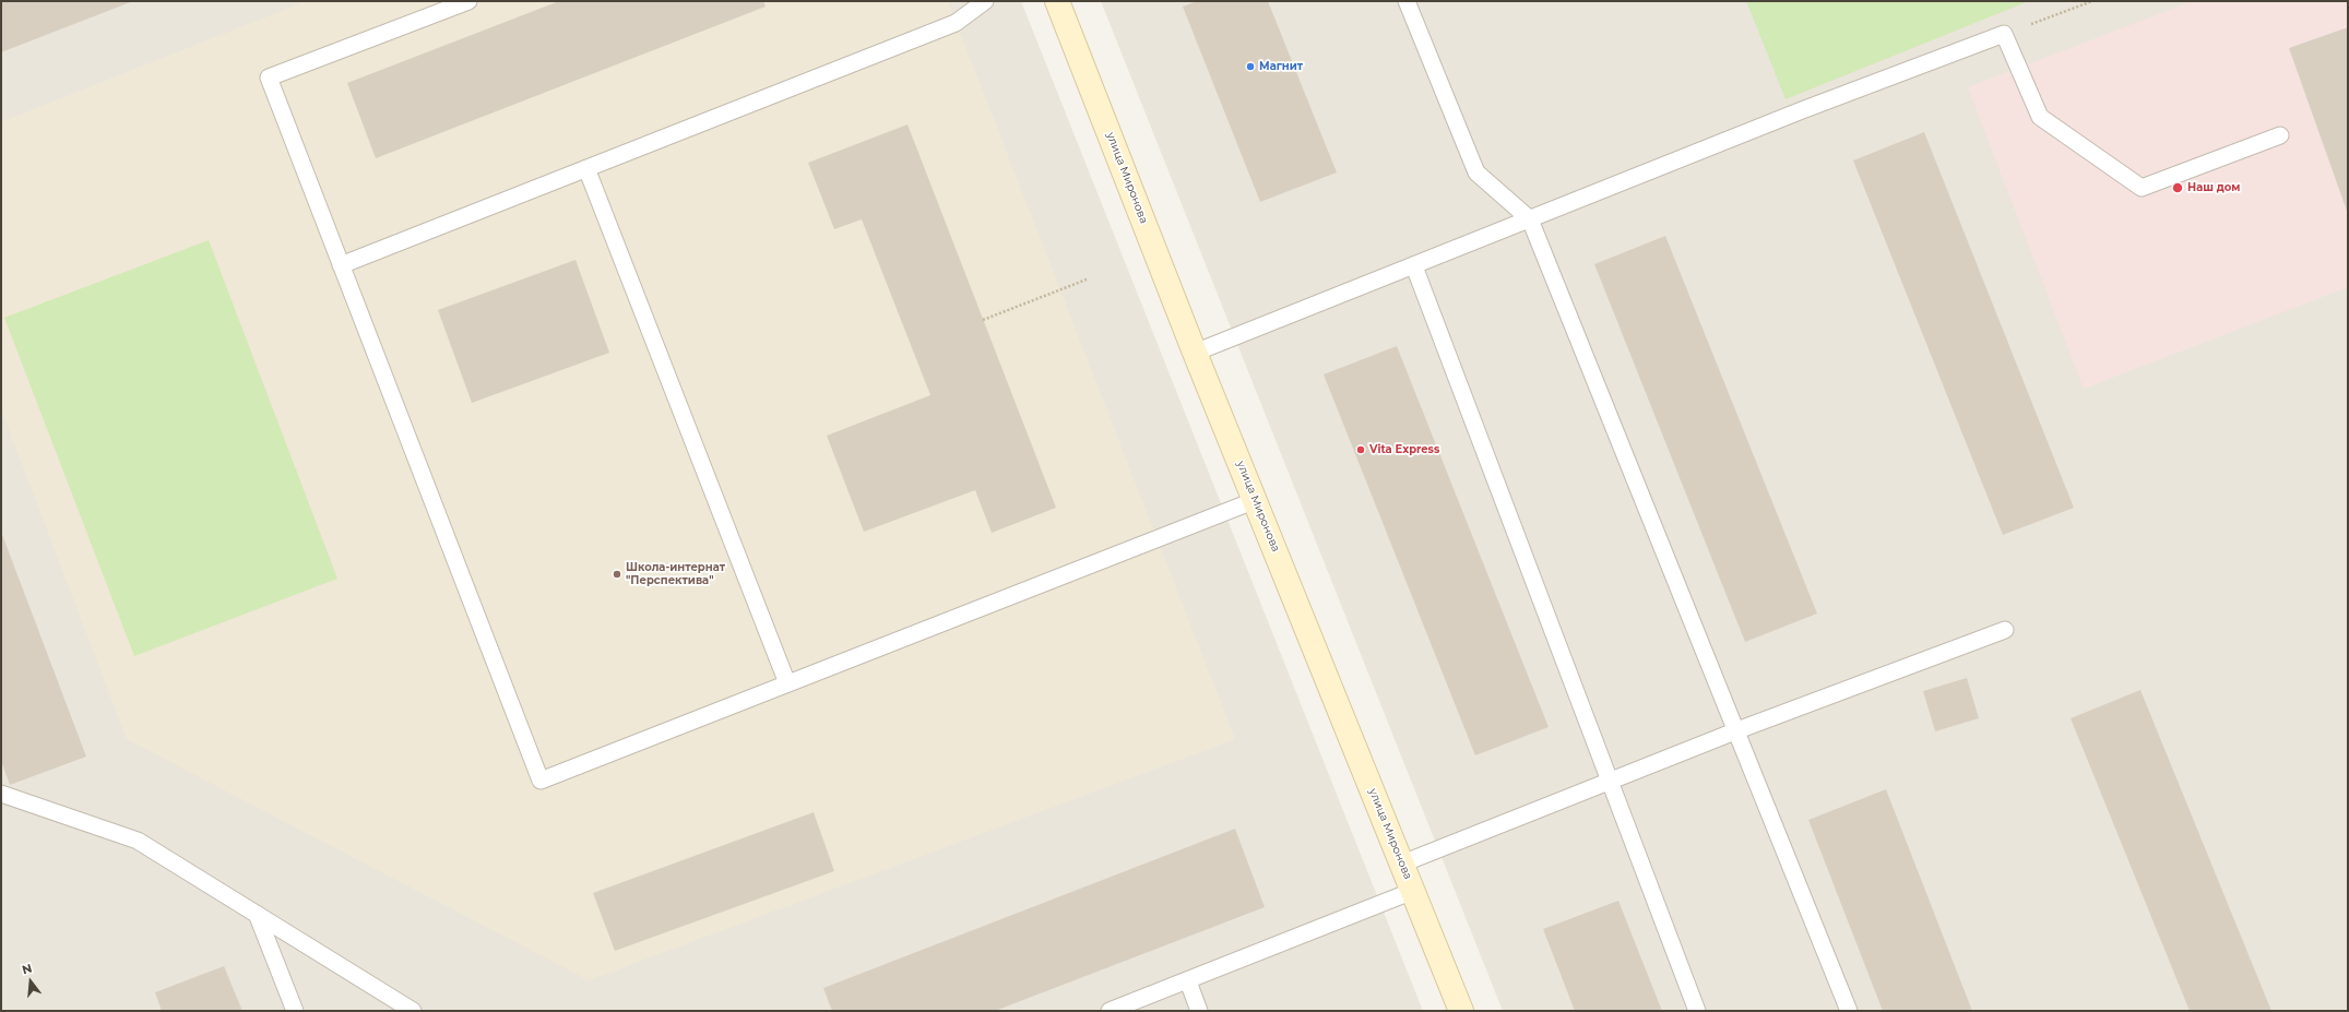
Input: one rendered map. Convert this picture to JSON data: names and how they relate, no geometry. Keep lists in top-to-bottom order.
{
  "streets": {
    "main road": ["улица Миронова"]
  },
  "places": [
    "Магнит",
    "Наш дом",
    "Vita Express",
    "Школа-интернат \"Перспектива\""
  ],
  "north": "top"
}
